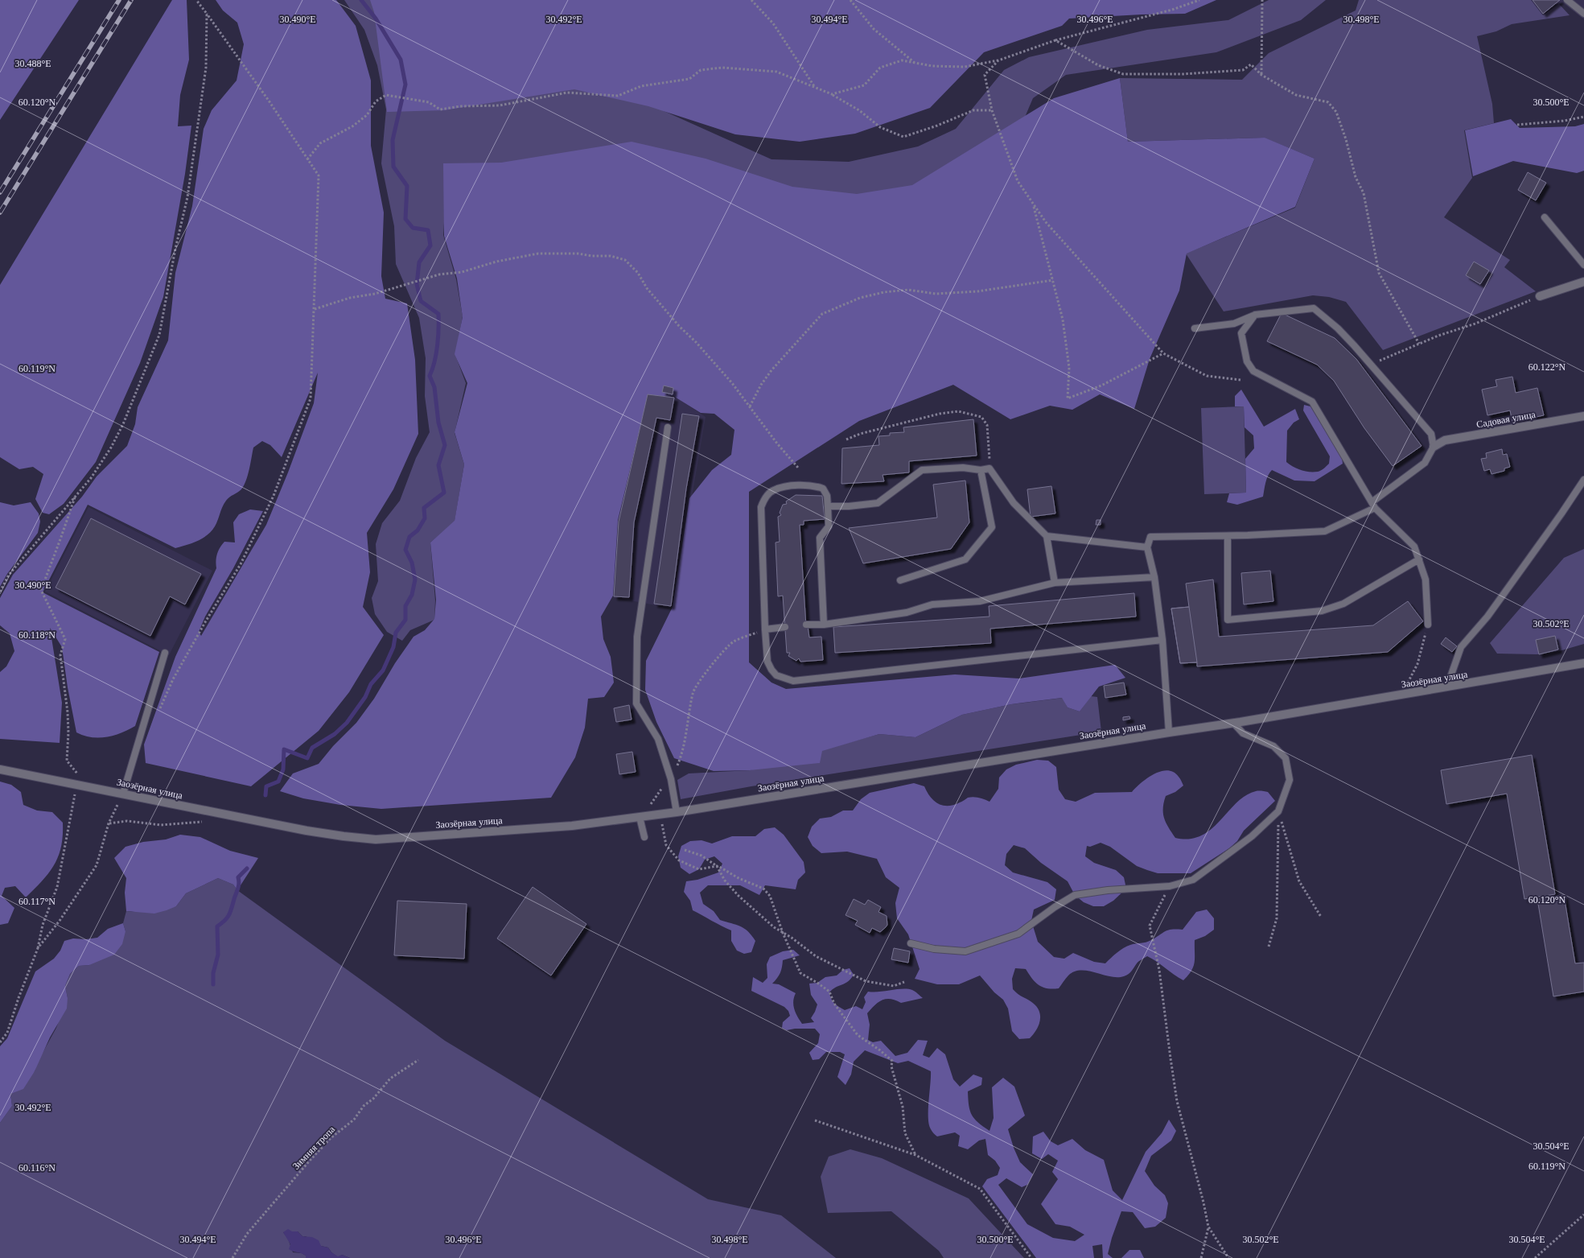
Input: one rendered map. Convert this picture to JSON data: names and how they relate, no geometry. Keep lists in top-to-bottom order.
{
  "streets": {
    "street": ["Садовая улица", "Заозёрная улица"],
    "path": ["Зимняя тропа"]
  },
  "coordinates": [
    "30.490°E",
    "30.492°E",
    "30.494°E",
    "30.496°E",
    "30.498°E",
    "30.488°E",
    "60.120°N",
    "30.500°E",
    "60.122°N",
    "60.119°N",
    "30.502°E",
    "60.118°N",
    "60.117°N",
    "30.504°E",
    "60.116°N"
  ]
}
